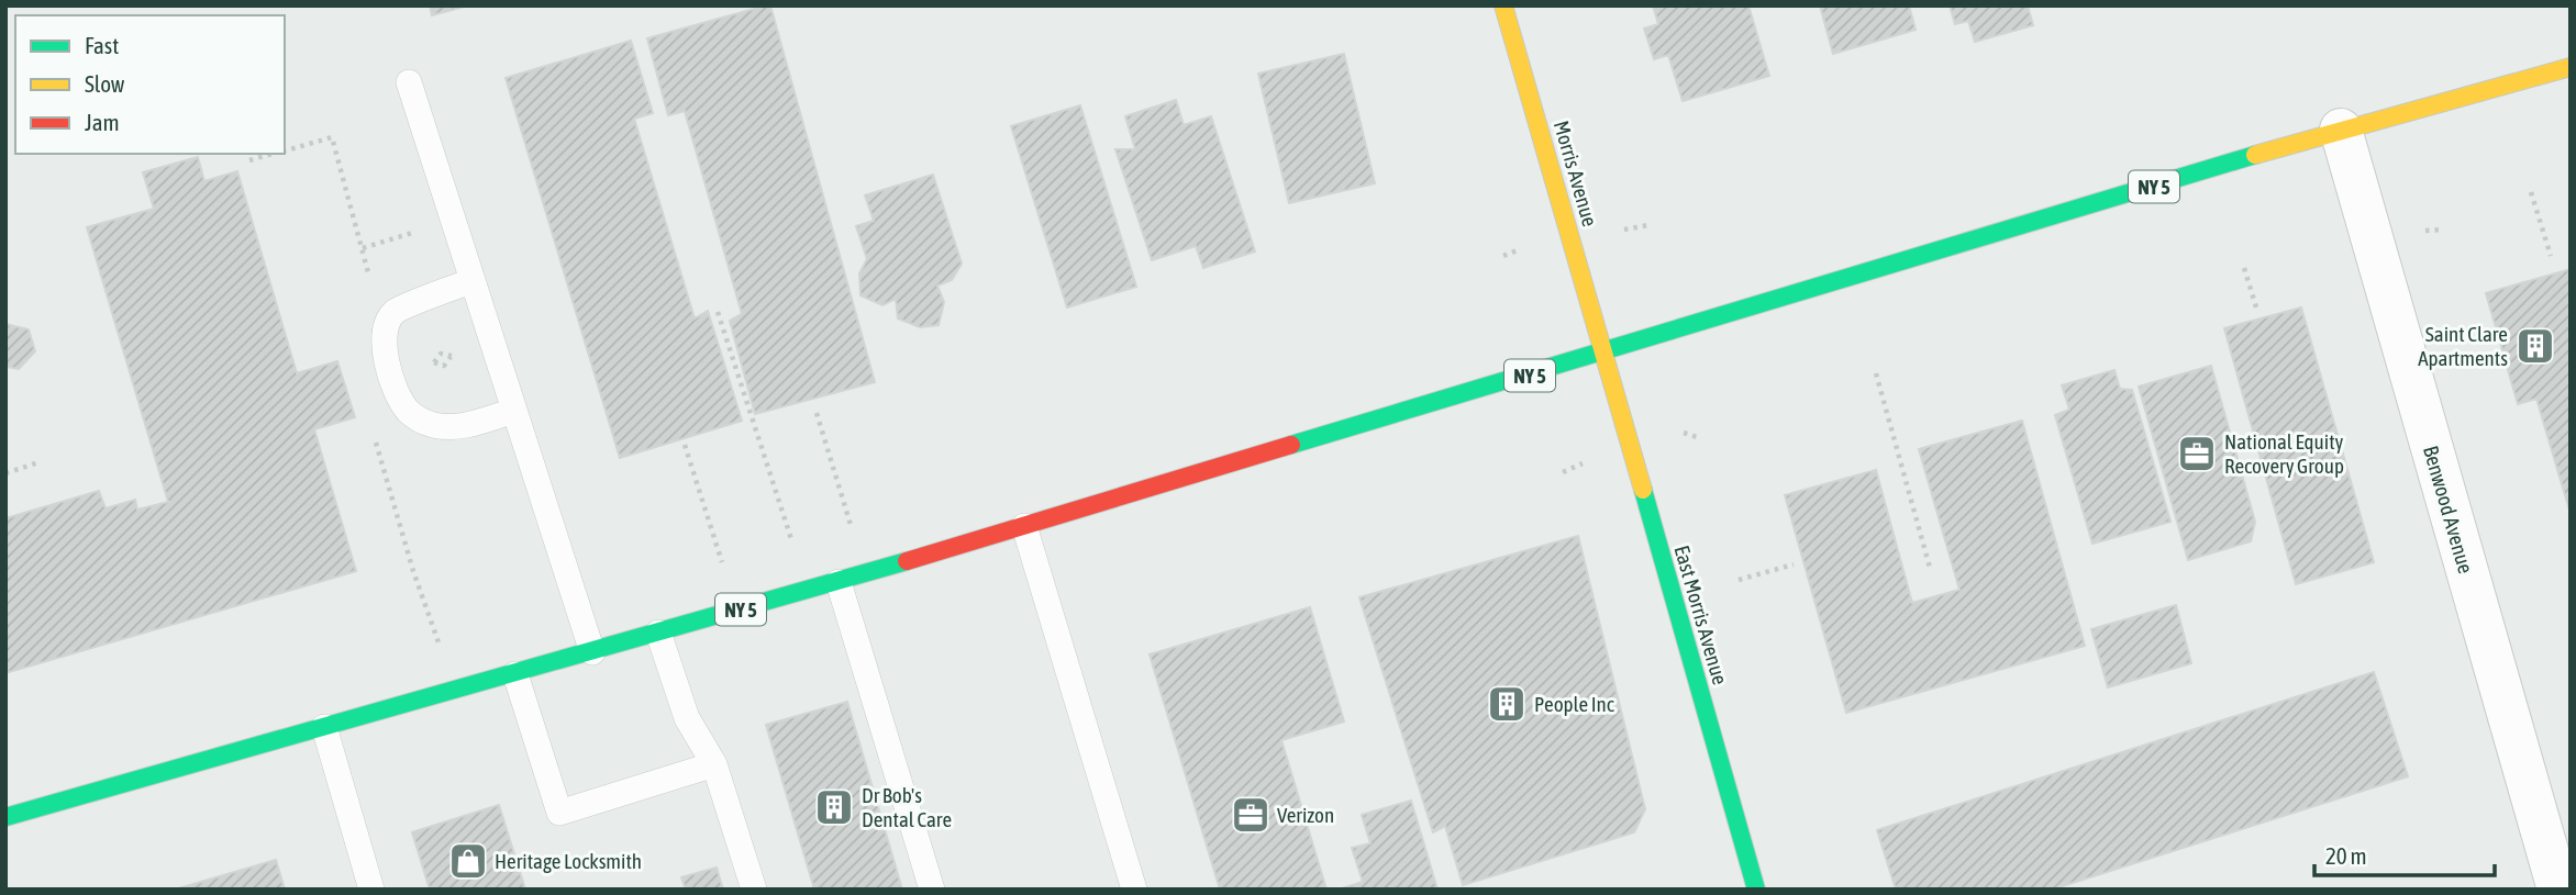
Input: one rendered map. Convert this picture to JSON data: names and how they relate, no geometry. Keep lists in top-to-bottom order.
{
  "streets": {
    "main road": ["Morris Avenue", "NY 5", "East Morris Avenue"],
    "street": ["Benwood Avenue"]
  },
  "crossings": [
    ["Morris Avenue", "NY 5"],
    ["Morris Avenue", "East Morris Avenue"],
    ["NY 5", "Benwood Avenue"],
    ["NY 5", "East Morris Avenue"]
  ],
  "places": {
    "building": ["Saint Clare Apartments", "People Inc", "Dr Bob's Dental Care"],
    "office": ["National Equity Recovery Group", "Verizon"],
    "shop": ["Heritage Locksmith"]
  },
  "legend": ["Fast", "Slow", "Jam"],
  "scale_bar": "20 m"
}
